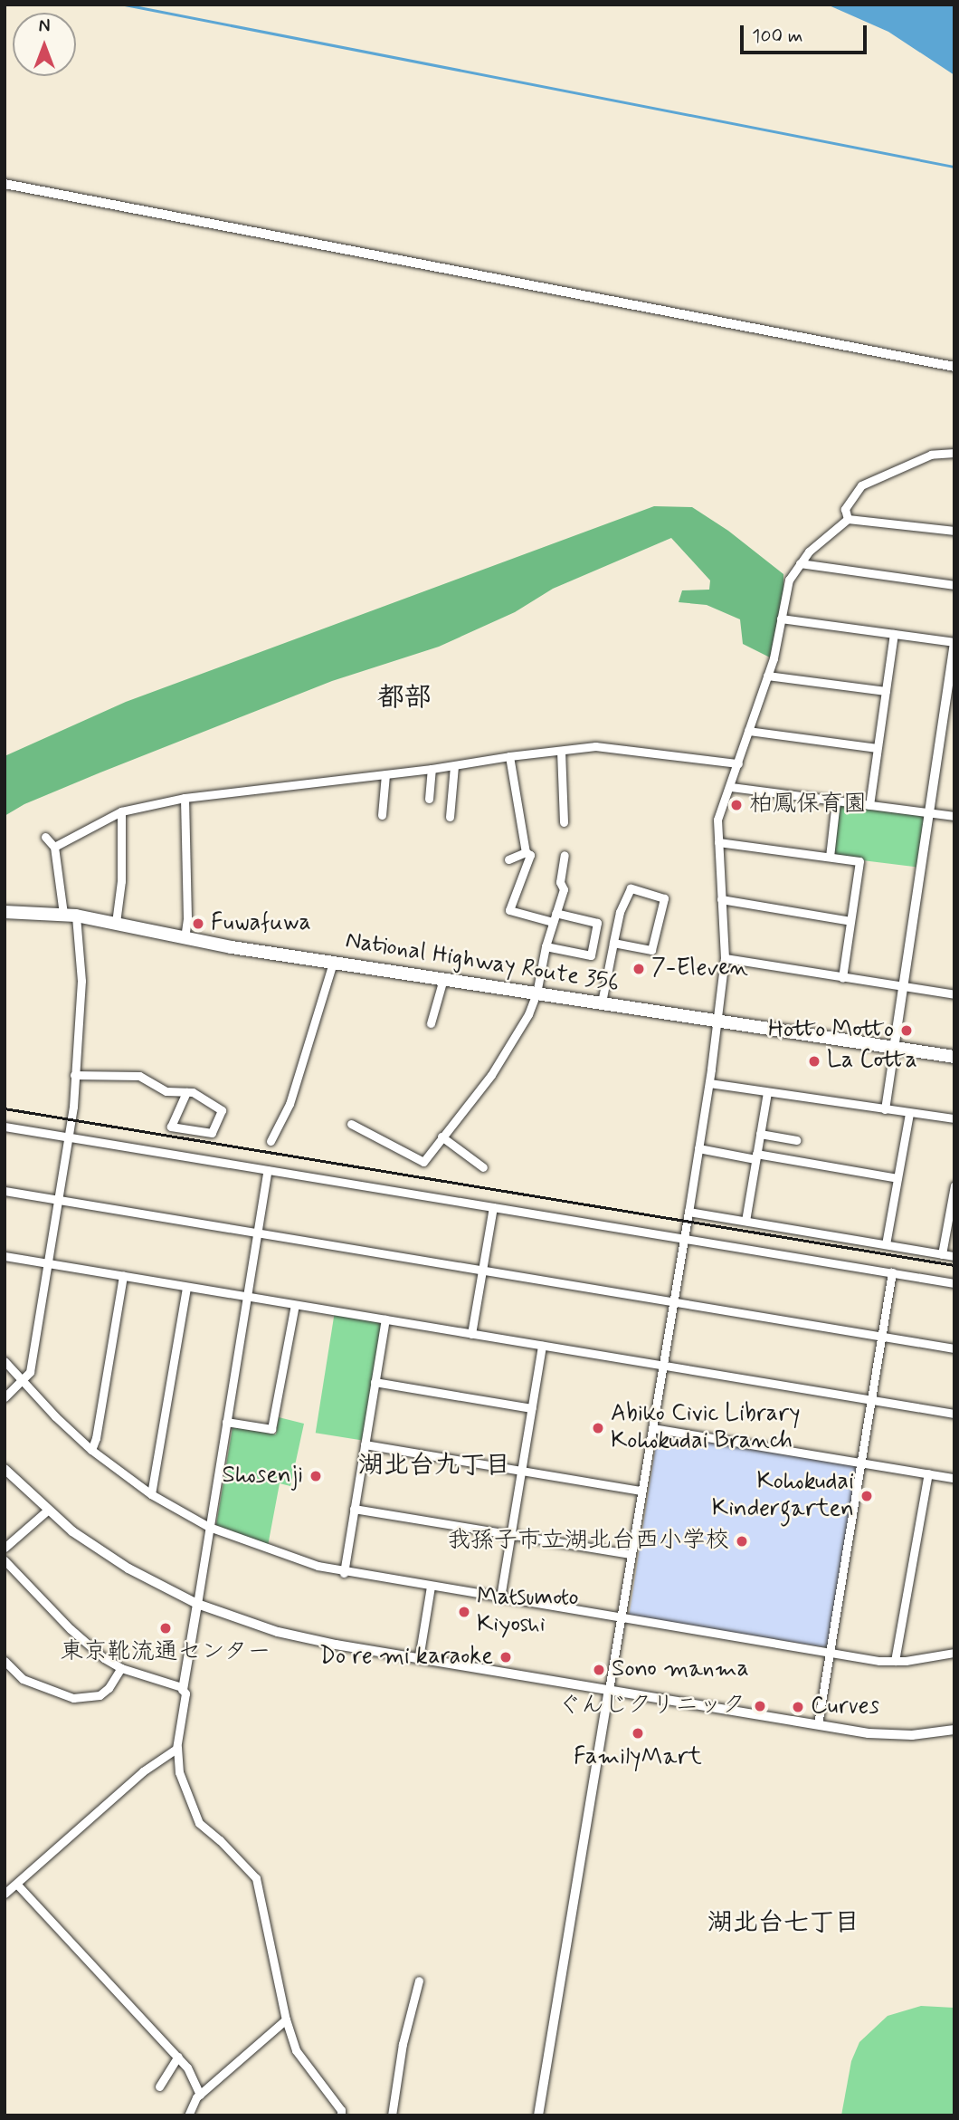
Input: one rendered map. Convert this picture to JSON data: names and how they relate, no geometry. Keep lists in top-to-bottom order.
{
  "streets": {
    "highway": ["National Highway Route 356"]
  },
  "districts": ["都部", "湖北台九丁目", "湖北台七丁目"],
  "places": [
    "柏鳳保育園",
    "Fuwafuwa",
    "7-Eleven",
    "Hotto Motto",
    "La Cotta",
    "Abiko Civic Library Kohokudai Branch",
    "Shosenji",
    "Kohokudai Kindergarten",
    "我孫子市立湖北台西小学校",
    "Matsumoto Kiyoshi",
    "東京靴流通センター",
    "Do re mi karaoke",
    "Sono manma",
    "ぐんじクリニック",
    "Curves",
    "FamilyMart"
  ],
  "scale_bar": "100 m",
  "north": "top"
}
